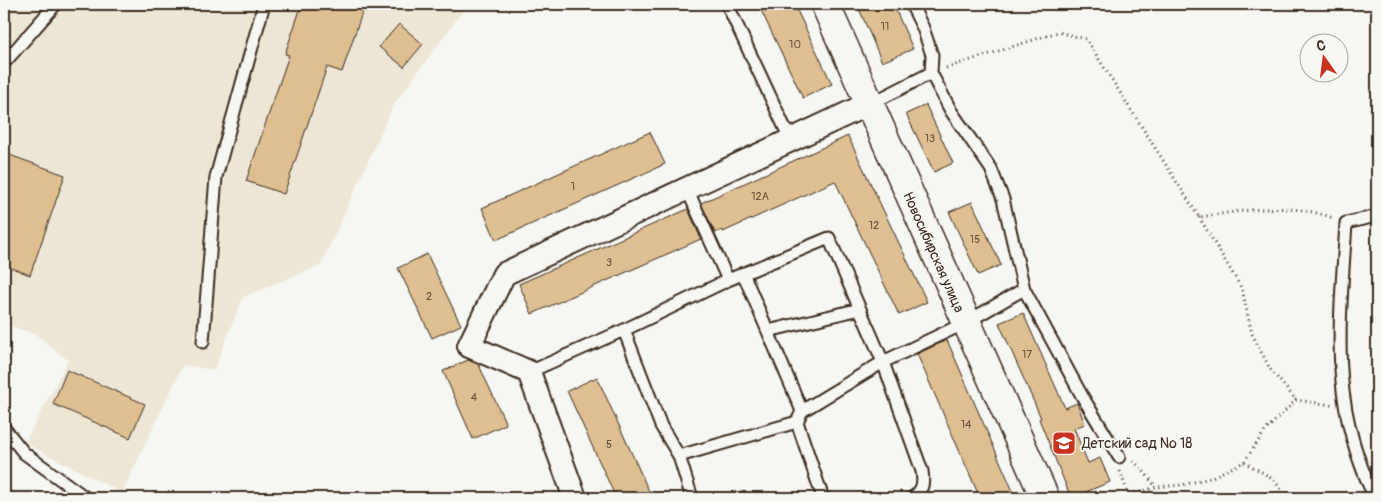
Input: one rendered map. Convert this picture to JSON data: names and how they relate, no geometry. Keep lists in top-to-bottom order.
{
  "streets": {
    "main road": ["Новосибирская улица"]
  },
  "places": {
    "school or university": ["Детский сад № 18"]
  },
  "house_numbers": [
    "11",
    "10",
    "13",
    "1",
    "12А",
    "12",
    "15",
    "3",
    "2",
    "17",
    "4",
    "14",
    "5"
  ],
  "north": "top"
}
